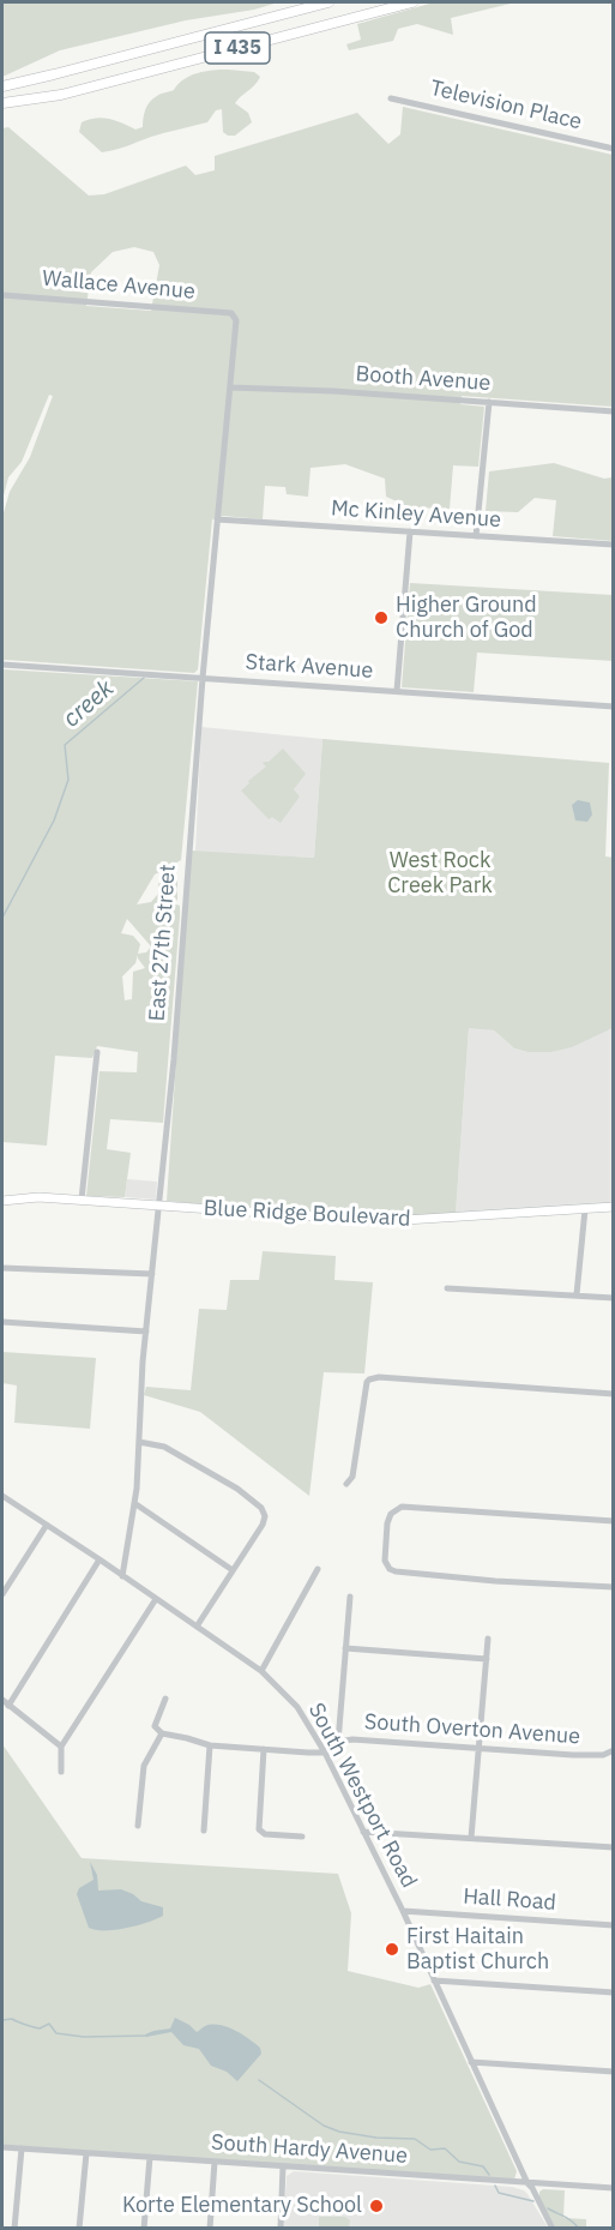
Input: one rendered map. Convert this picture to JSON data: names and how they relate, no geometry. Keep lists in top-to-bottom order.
{
  "streets": {
    "highway": ["I 435"],
    "main road": ["Blue Ridge Boulevard"],
    "street": [
      "Television Place",
      "Wallace Avenue",
      "Booth Avenue",
      "Mc Kinley Avenue",
      "Stark Avenue",
      "East 27th Street",
      "South Overton Avenue",
      "South Westport Road",
      "Hall Road",
      "South Hardy Avenue"
    ]
  },
  "crossings": [
    ["Wallace Avenue", "East 27th Street"],
    ["Booth Avenue", "East 27th Street"],
    ["Mc Kinley Avenue", "East 27th Street"],
    ["Stark Avenue", "East 27th Street"],
    ["East 27th Street", "Blue Ridge Boulevard"],
    ["East 27th Street", "South Westport Road"],
    ["South Overton Avenue", "South Westport Road"],
    ["South Westport Road", "Hall Road"],
    ["South Westport Road", "South Hardy Avenue"]
  ],
  "water": ["creek"],
  "parks": ["West Rock Creek Park"],
  "places": ["Higher Ground Church of God", "First Haitain Baptist Church", "Korte Elementary School"]
}
